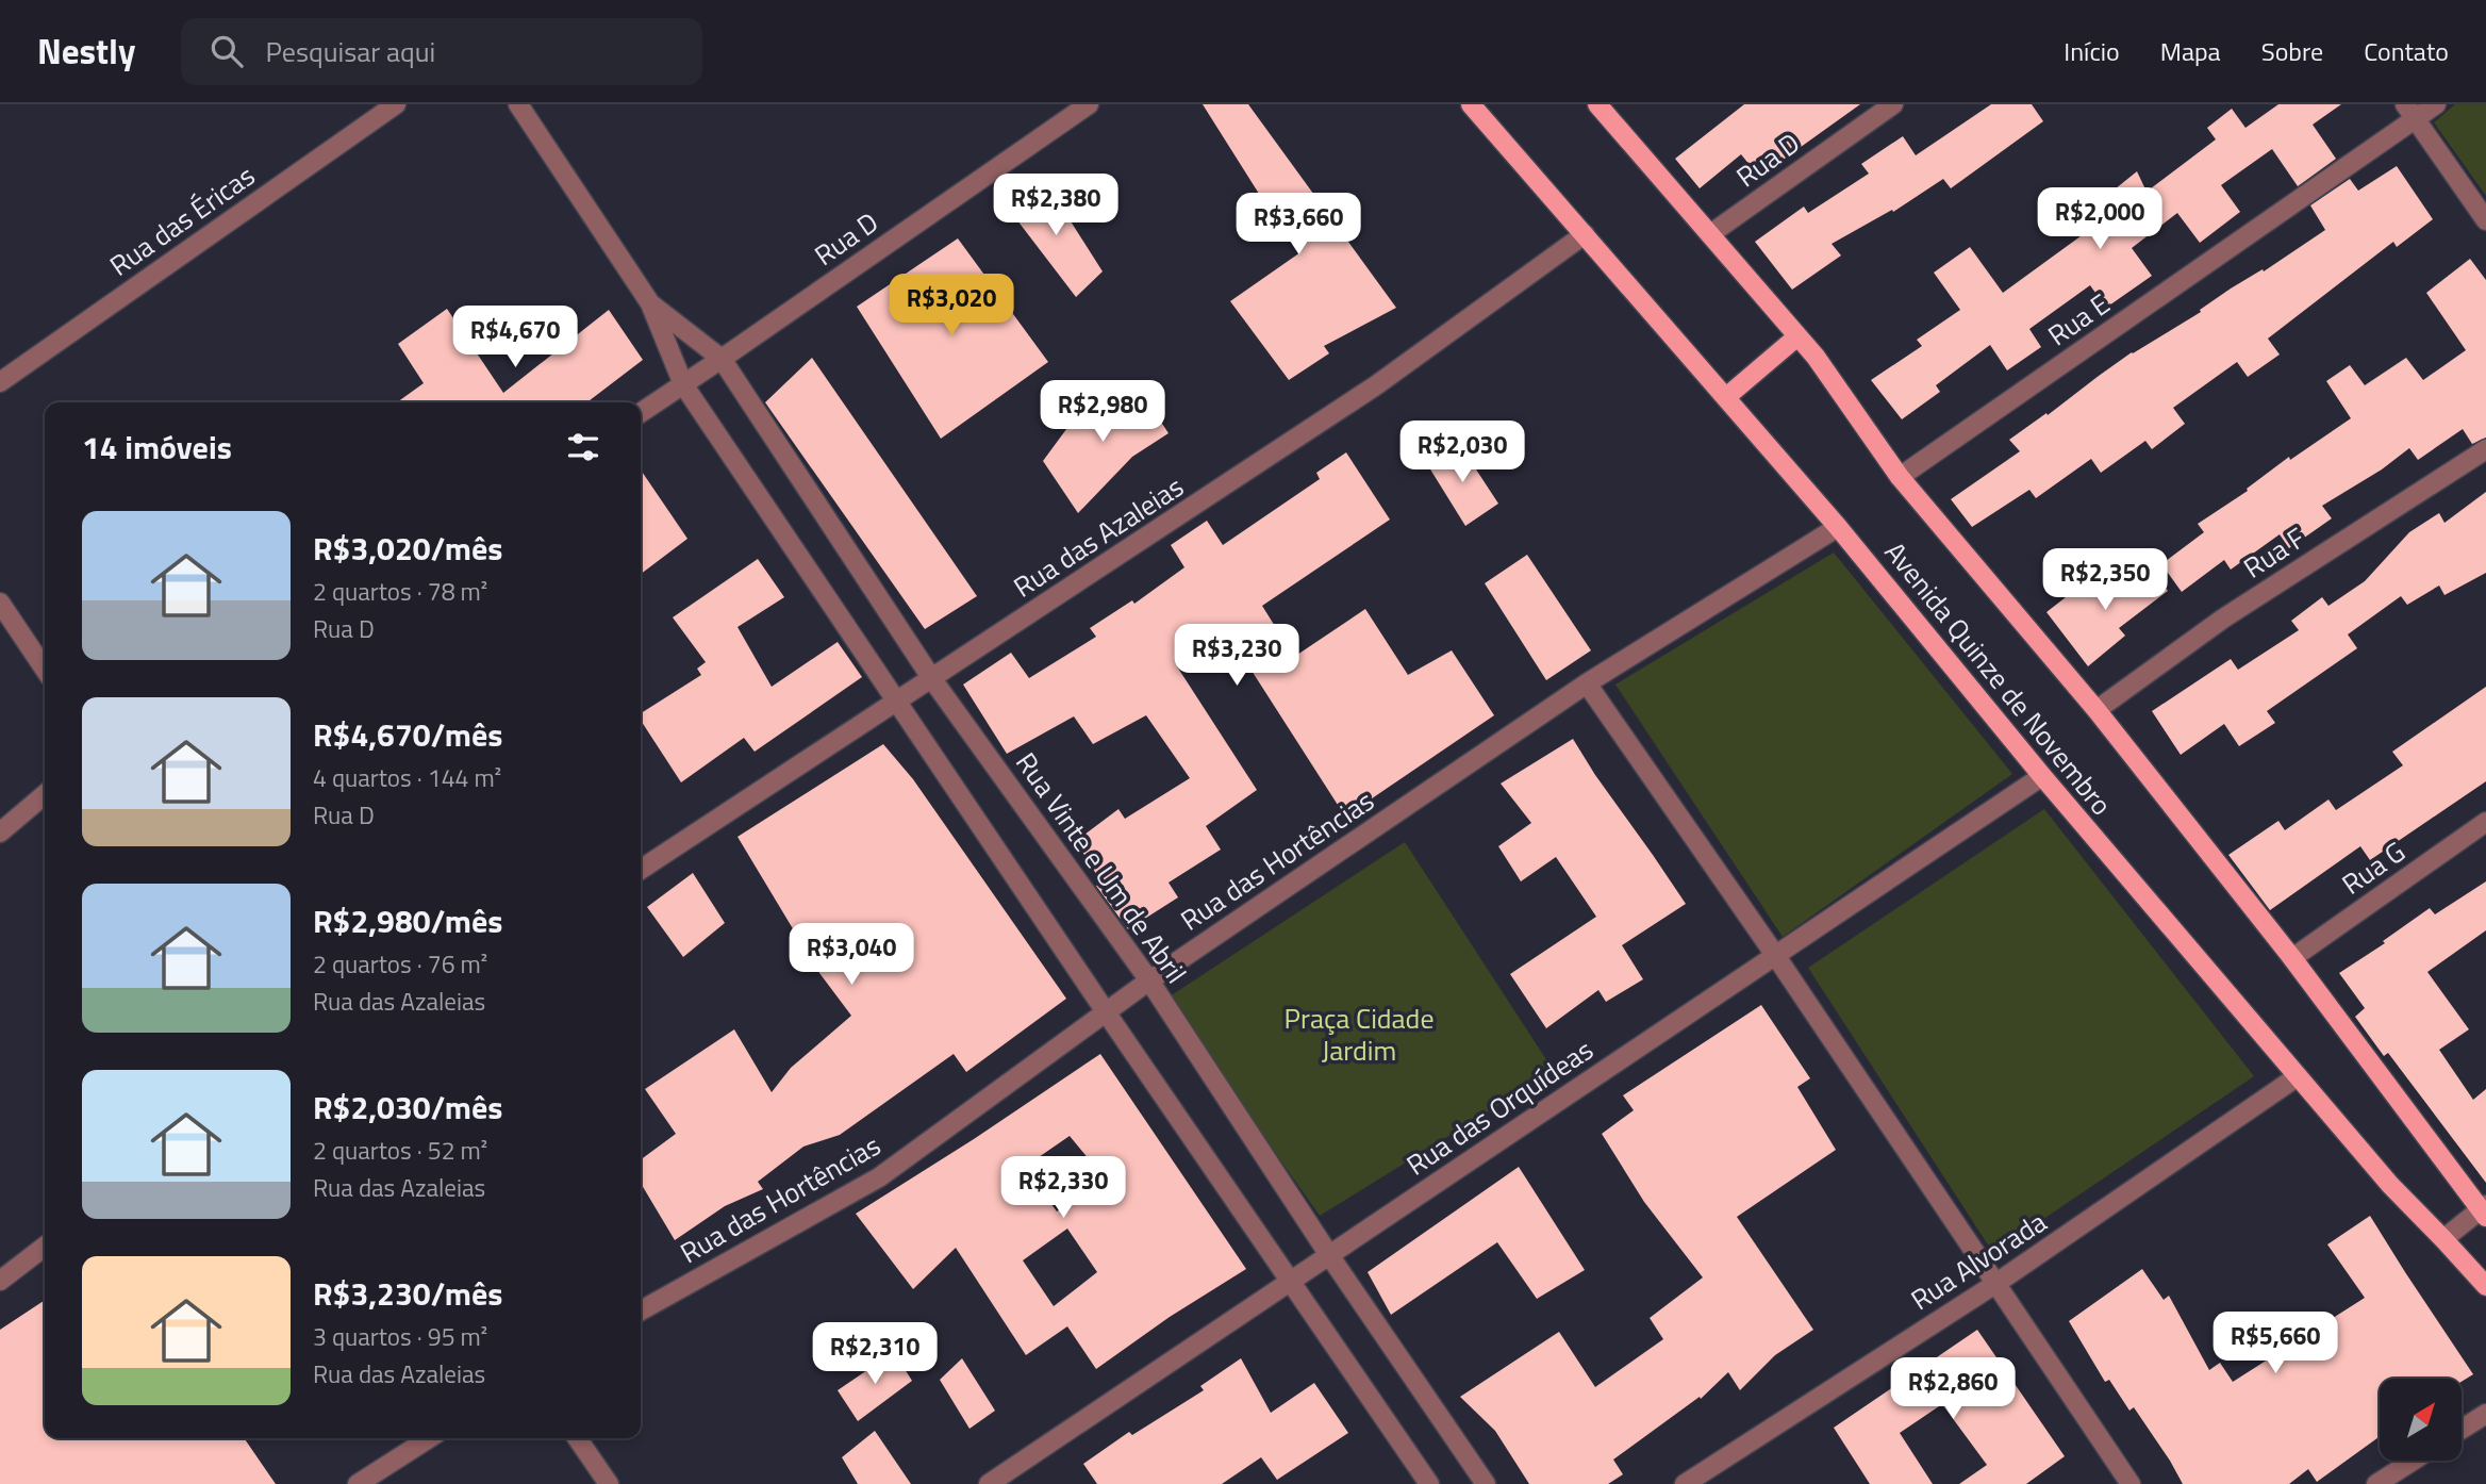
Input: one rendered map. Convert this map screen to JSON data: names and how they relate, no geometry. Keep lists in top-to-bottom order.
{
  "streets": {
    "main road": ["Avenida Quinze de Novembro"],
    "street": [
      "Rua D",
      "Rua das Éricas",
      "Rua E",
      "Rua das Azaleias",
      "Rua F",
      "Rua das Hortências",
      "Rua Vinte e Um de Abril",
      "Rua G",
      "Rua das Orquídeas",
      "Rua Alvorada"
    ]
  },
  "crossings": [
    ["Rua D", "Avenida Quinze de Novembro"],
    ["Rua D", "Rua Vinte e Um de Abril"],
    ["Rua E", "Avenida Quinze de Novembro"],
    ["Rua das Azaleias", "Avenida Quinze de Novembro"],
    ["Rua das Azaleias", "Rua Vinte e Um de Abril"],
    ["Rua F", "Avenida Quinze de Novembro"],
    ["Avenida Quinze de Novembro", "Rua das Hortências"],
    ["Avenida Quinze de Novembro", "Rua G"],
    ["Avenida Quinze de Novembro", "Rua das Orquídeas"],
    ["Avenida Quinze de Novembro", "Rua Alvorada"],
    ["Rua das Hortências", "Rua Vinte e Um de Abril"],
    ["Rua Vinte e Um de Abril", "Rua das Orquídeas"]
  ],
  "parks": ["Praça Cidade Jardim"],
  "north": "top right",
  "page": {
    "header": "Nestly",
    "search": "Pesquisar aqui",
    "nav": [
      "Início",
      "Mapa",
      "Sobre",
      "Contato"
    ],
    "price": [
      "R$2,380",
      "R$2,000",
      "R$3,660",
      "R$3,020",
      "R$4,670",
      "R$2,980",
      "R$2,030",
      "R$2,350",
      "R$3,230",
      "R$3,040",
      "R$2,330",
      "R$5,660",
      "R$2,310",
      "R$2,860"
    ],
    "heading": "14 imóveis",
    "list": [
      {
        "name": "R$3,020/mês",
        "note": "2 quartos · 78 m² · Rua D"
      },
      {
        "name": "R$4,670/mês",
        "note": "4 quartos · 144 m² · Rua D"
      },
      {
        "name": "R$2,980/mês",
        "note": "2 quartos · 76 m² · Rua das Azaleias"
      },
      {
        "name": "R$2,030/mês",
        "note": "2 quartos · 52 m² · Rua das Azaleias"
      },
      {
        "name": "R$3,230/mês",
        "note": "3 quartos · 95 m² · Rua das Azaleias"
      }
    ]
  }
}
